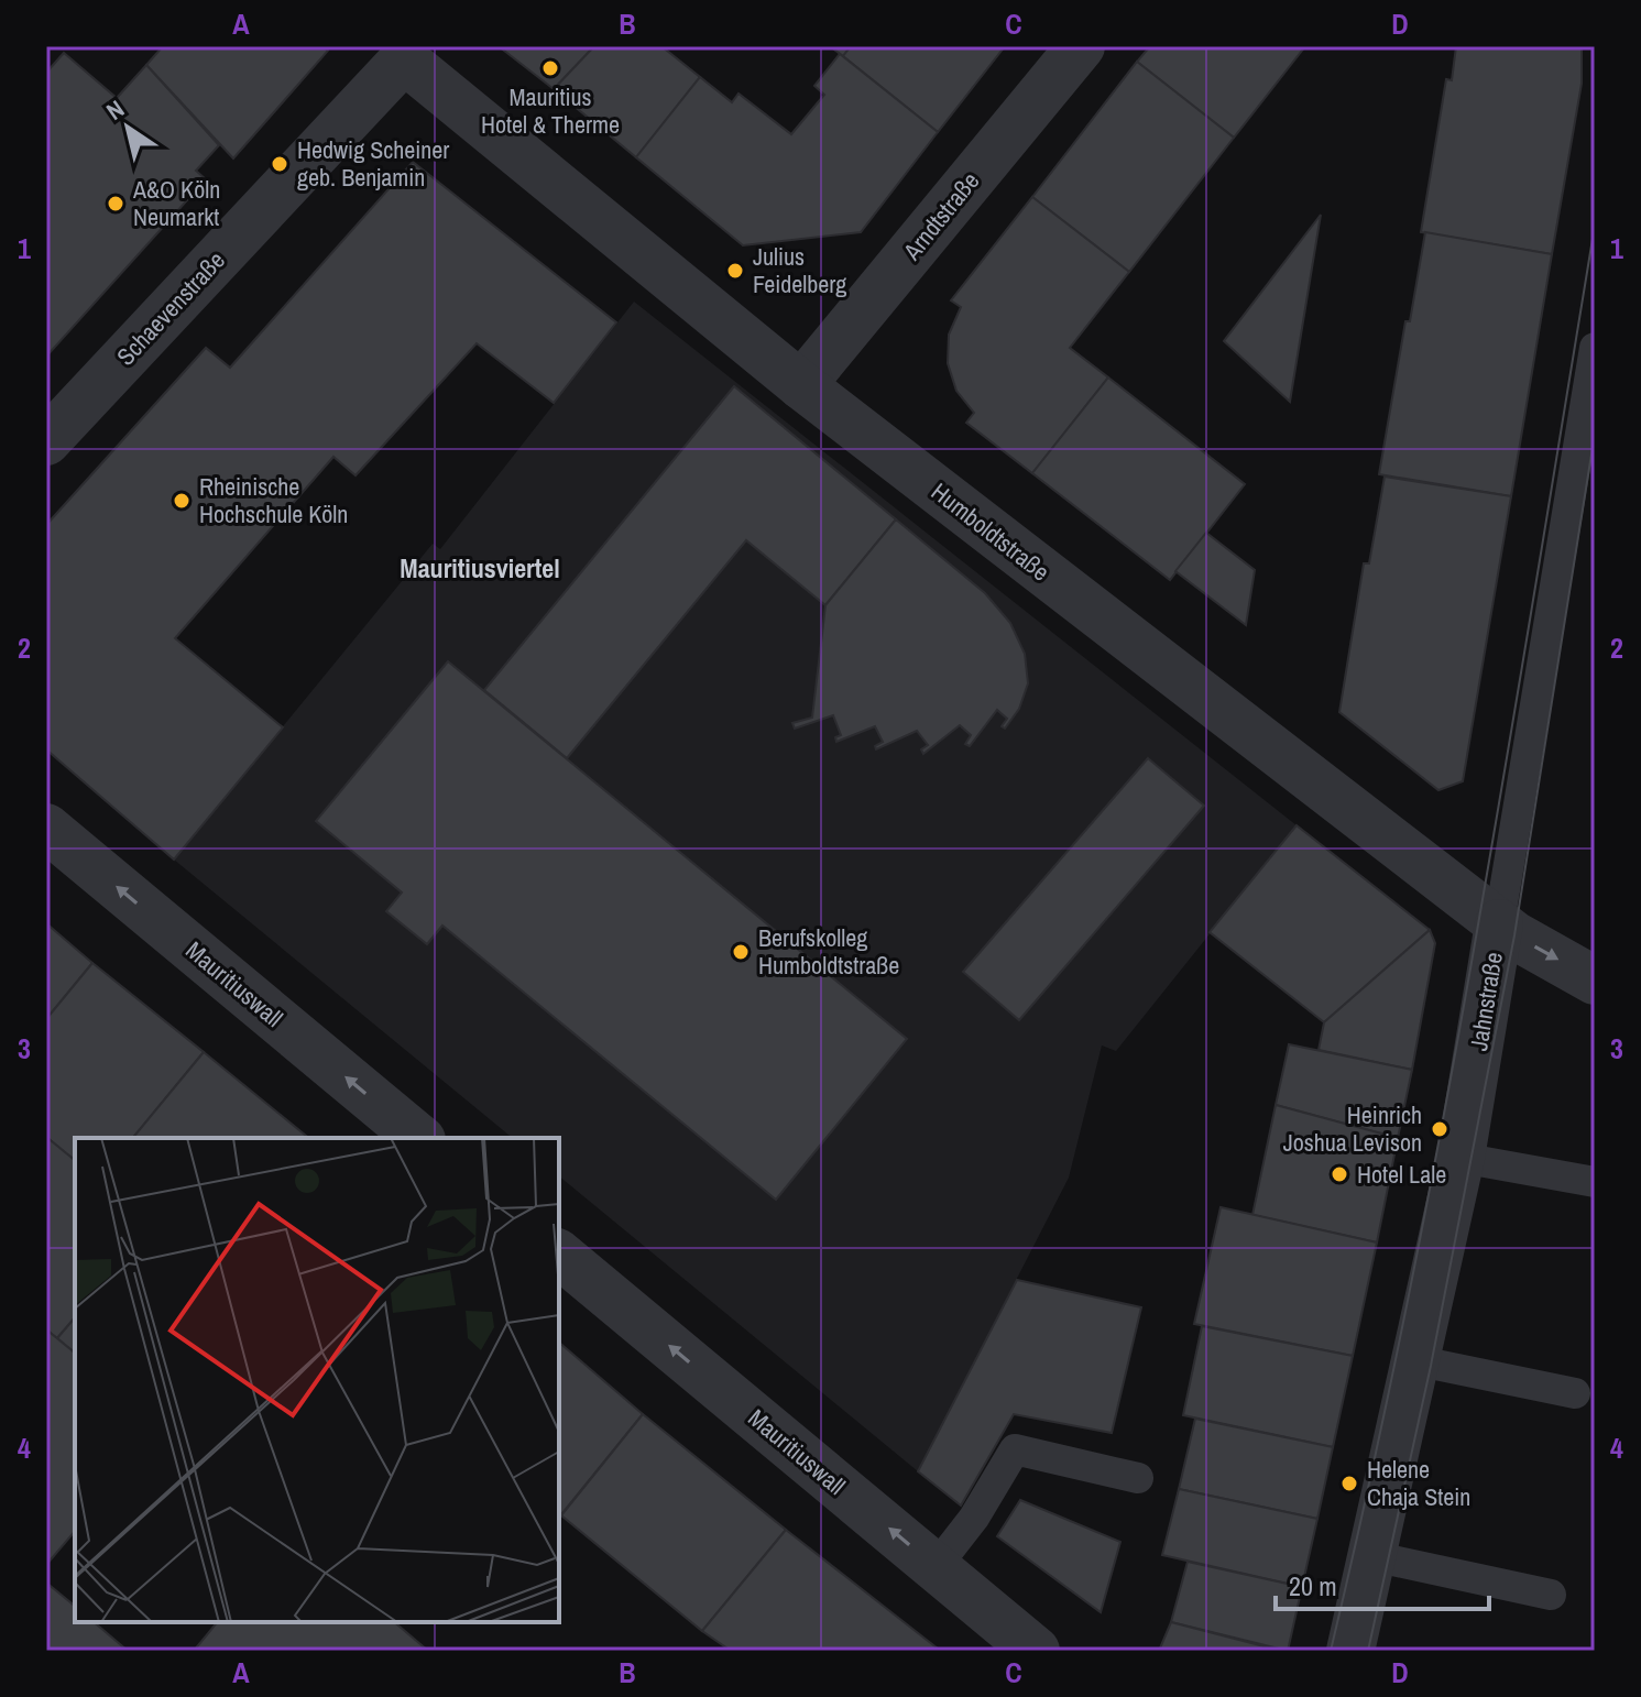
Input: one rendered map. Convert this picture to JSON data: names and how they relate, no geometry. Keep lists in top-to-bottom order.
{
  "streets": {
    "street": [
      "Arndtstraße",
      "Schaevenstraße",
      "Humboldtstraße",
      "Mauritiuswall",
      "Jahnstraße"
    ]
  },
  "crossings": [
    ["Arndtstraße", "Humboldtstraße"],
    ["Schaevenstraße", "Humboldtstraße"],
    ["Humboldtstraße", "Jahnstraße"]
  ],
  "one_way": ["Mauritiuswall"],
  "districts": ["Mauritiusviertel"],
  "places": [
    "Mauritius Hotel & Therme",
    "Hedwig Scheiner geb. Benjamin",
    "A&O Köln Neumarkt",
    "Julius Feidelberg",
    "Rheinische Hochschule Köln",
    "Berufskolleg Humboldtstraße",
    "Heinrich Joshua Levison",
    "Hotel Lale",
    "Helene Chaja Stein"
  ],
  "scale_bar": "20 m",
  "north": "top left",
  "grid": {
    "columns": [
      "A",
      "B",
      "C",
      "D"
    ],
    "rows": [
      "1",
      "2",
      "3",
      "4"
    ]
  }
}
